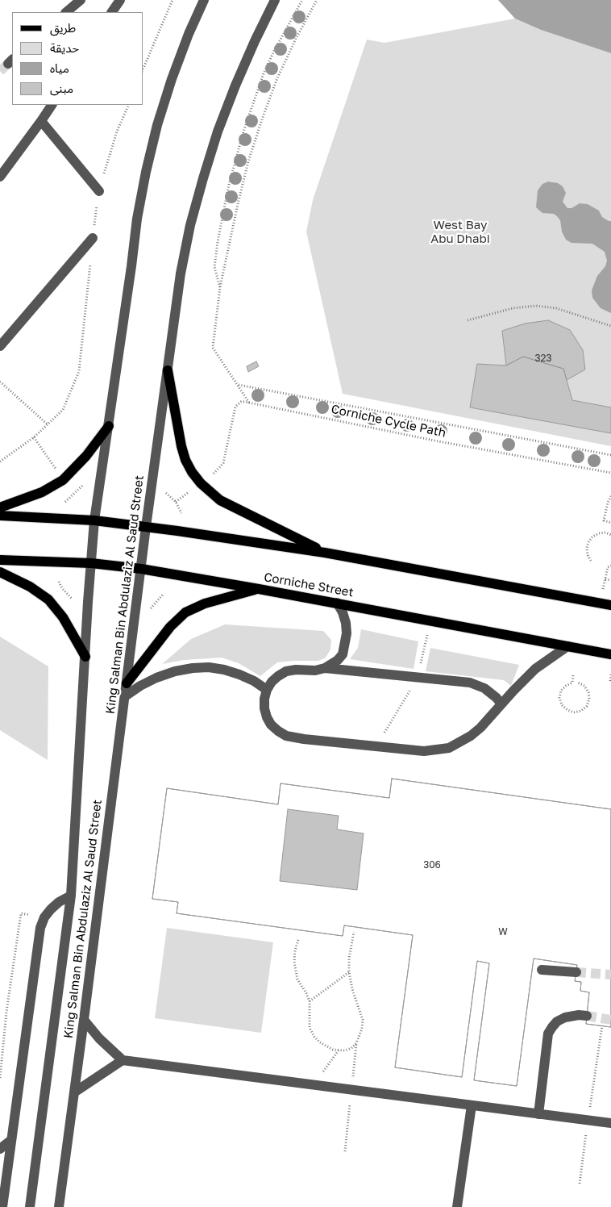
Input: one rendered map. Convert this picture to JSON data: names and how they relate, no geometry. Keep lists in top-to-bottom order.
{
  "streets": {
    "main road": ["Corniche Street"],
    "street": ["King Salman Bin Abdulaziz Al Saud Street"],
    "path": ["Corniche Cycle Path"]
  },
  "crossings": [
    ["Corniche Street", "King Salman Bin Abdulaziz Al Saud Street"]
  ],
  "parks": ["West Bay Abu Dhabi"],
  "house_numbers": ["323", "306", "W"],
  "legend": [
    "طريق",
    "حديقة",
    "مياه",
    "مبنى"
  ]
}
